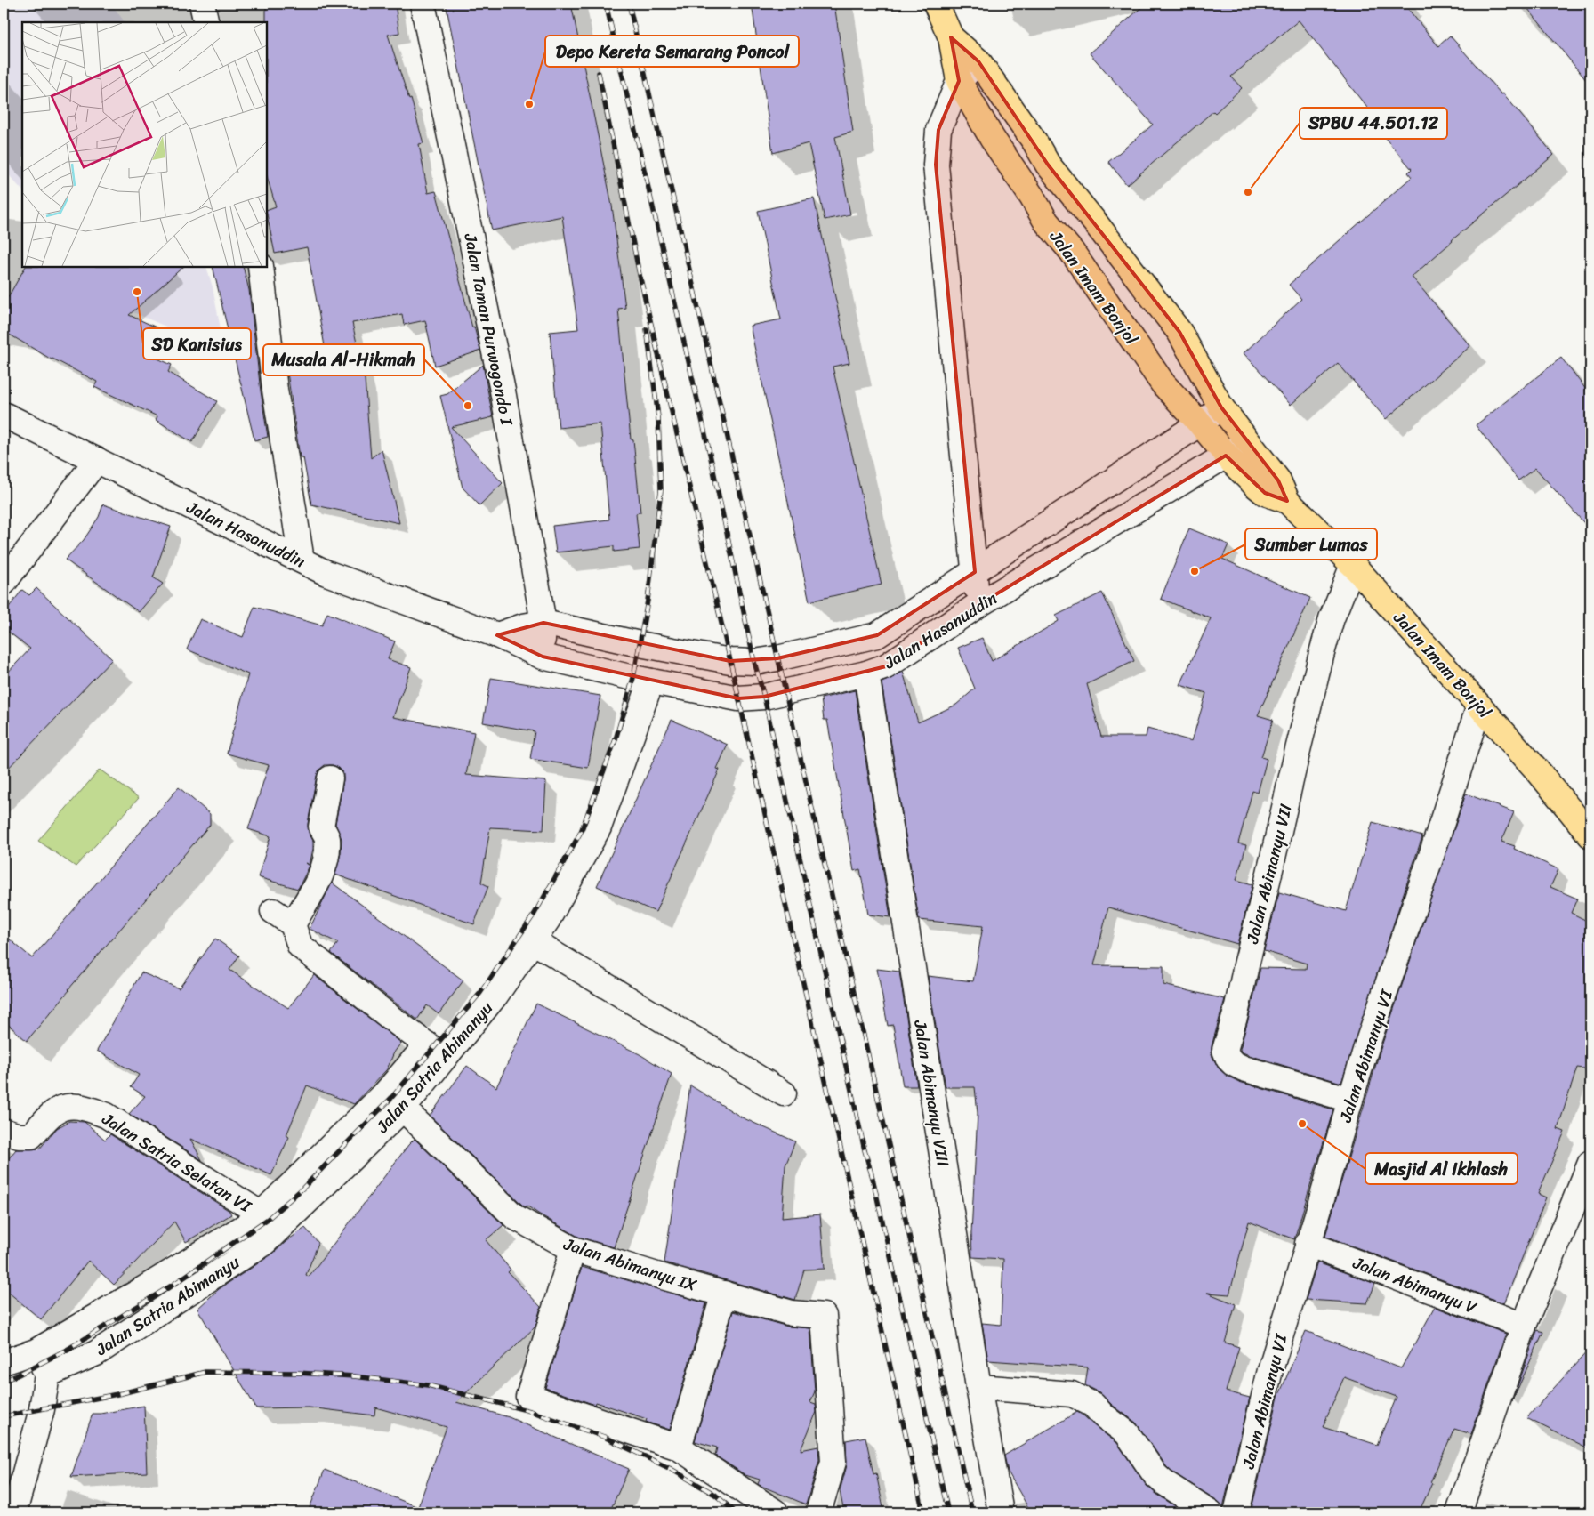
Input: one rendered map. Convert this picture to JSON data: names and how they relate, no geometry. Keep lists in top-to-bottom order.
{
  "streets": {
    "main road": ["Jalan Imam Bonjol"],
    "street": [
      "Jalan Taman Purwogondo I",
      "Jalan Hasanuddin",
      "Jalan Abimanyu VII",
      "Jalan Abimanyu VI",
      "Jalan Satria Abimanyu",
      "Jalan Abimanyu VIII",
      "Jalan Satria Selatan VI",
      "Jalan Abimanyu IX",
      "Jalan Abimanyu V"
    ]
  },
  "crossings": [
    ["Jalan Imam Bonjol", "Jalan Hasanuddin"],
    ["Jalan Imam Bonjol", "Jalan Abimanyu VII"],
    ["Jalan Imam Bonjol", "Jalan Abimanyu VI"],
    ["Jalan Taman Purwogondo I", "Jalan Hasanuddin"],
    ["Jalan Hasanuddin", "Jalan Satria Abimanyu"],
    ["Jalan Hasanuddin", "Jalan Abimanyu VIII"],
    ["Jalan Abimanyu VII", "Jalan Abimanyu VI"],
    ["Jalan Abimanyu VI", "Jalan Abimanyu V"],
    ["Jalan Satria Abimanyu", "Jalan Satria Selatan VI"],
    ["Jalan Satria Abimanyu", "Jalan Abimanyu IX"]
  ],
  "places": [
    "Depo Kereta Semarang Poncol",
    "SPBU 44.501.12",
    "SD Kanisius",
    "Musala Al-Hikmah",
    "Sumber Lumas",
    "Masjid Al Ikhlash"
  ]
}
